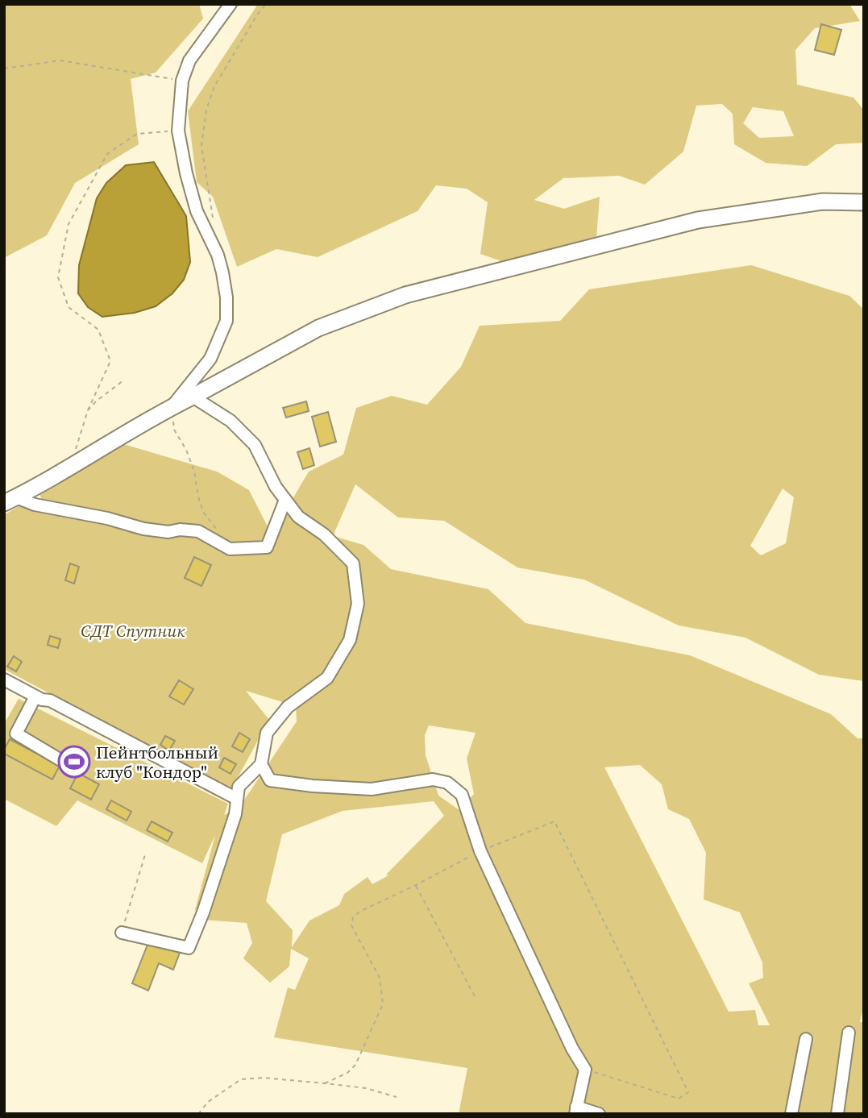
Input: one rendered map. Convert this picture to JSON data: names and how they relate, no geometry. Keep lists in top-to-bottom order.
{
  "parks": ["СДТ Спутник"],
  "places": {
    "sports": ["Пейнтбольный клуб \"Кондор\""]
  }
}
